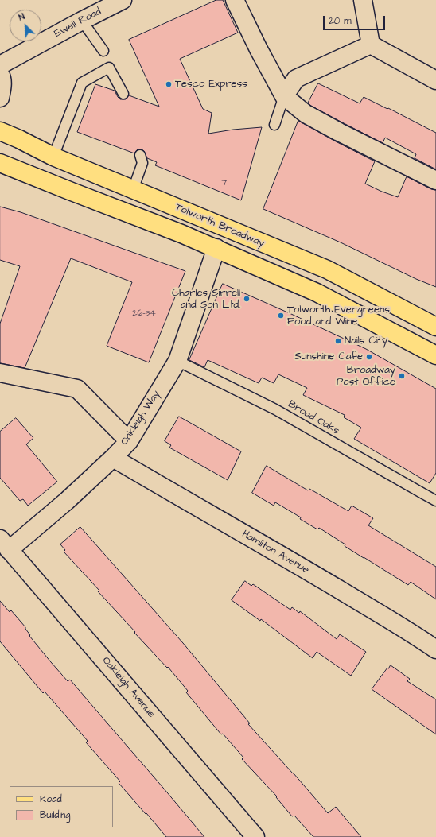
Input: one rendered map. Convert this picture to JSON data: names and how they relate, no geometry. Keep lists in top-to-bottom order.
{
  "streets": {
    "main road": ["Tolworth Broadway"],
    "street": [
      "Ewell Road",
      "Oakleigh Way",
      "Hamilton Avenue",
      "Oakleigh Avenue"
    ],
    "lane": ["Broad Oaks"]
  },
  "crossings": [
    ["Oakleigh Way", "Broad Oaks"],
    ["Oakleigh Way", "Hamilton Avenue"],
    ["Oakleigh Way", "Oakleigh Avenue"]
  ],
  "places": [
    "Tesco Express",
    "Charles Sirrell and Son Ltd.",
    "Tolworth Evergreens Food and Wine",
    "Nails City",
    "Sunshine Cafe",
    "Broadway Post Office"
  ],
  "house_numbers": ["7", "26-34"],
  "legend": ["Road", "Building"],
  "scale_bar": "20 m",
  "north": "top left"
}
